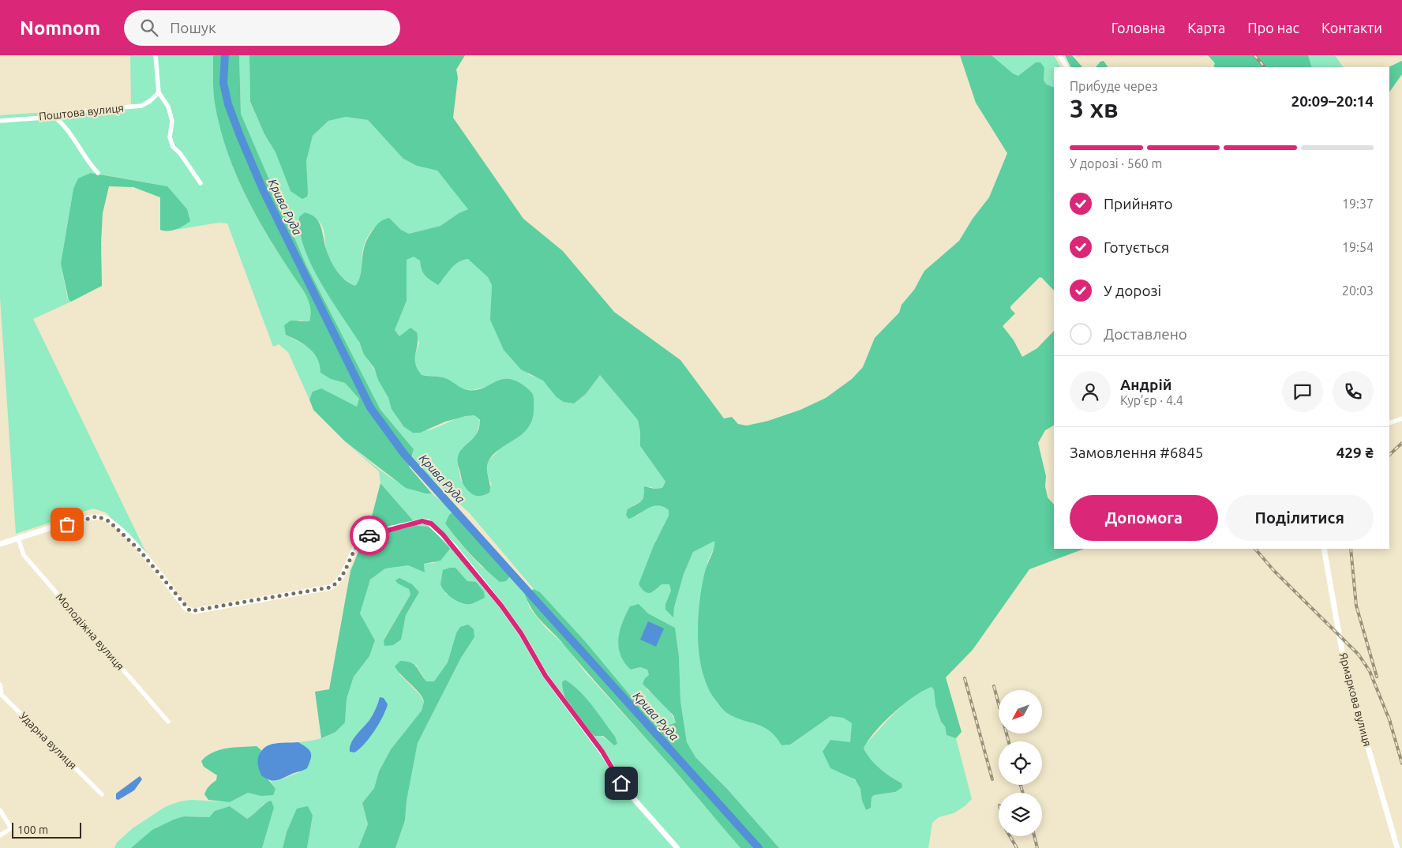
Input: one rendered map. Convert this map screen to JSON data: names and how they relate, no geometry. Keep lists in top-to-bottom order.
{
  "streets": {
    "street": [
      "Поштова вулиця",
      "Молодіжна вулиця",
      "Ярмаркова вулиця",
      "Ударна вулиця"
    ]
  },
  "water": ["Крива Руда"],
  "scale_bar": "100 m",
  "north": "bottom left",
  "page": {
    "header": "Nomnom",
    "search": "Пошук",
    "nav": [
      "Головна",
      "Карта",
      "Про нас",
      "Контакти"
    ],
    "heading": ["3 хв", "Прибуде через", "20:09–20:14"],
    "panel": [
      "Андрій",
      "Кур’єр · 4.4",
      "Замовлення #6845",
      "429 ₴"
    ],
    "bar": "У дорозі · 560 m",
    "list": [
      ["Прийнято", "19:37"],
      ["Готується", "19:54"],
      ["У дорозі", "20:03"],
      "Доставлено"
    ],
    "buttons": ["Допомога", "Поділитися"],
    "scale": "100 m"
  }
}
